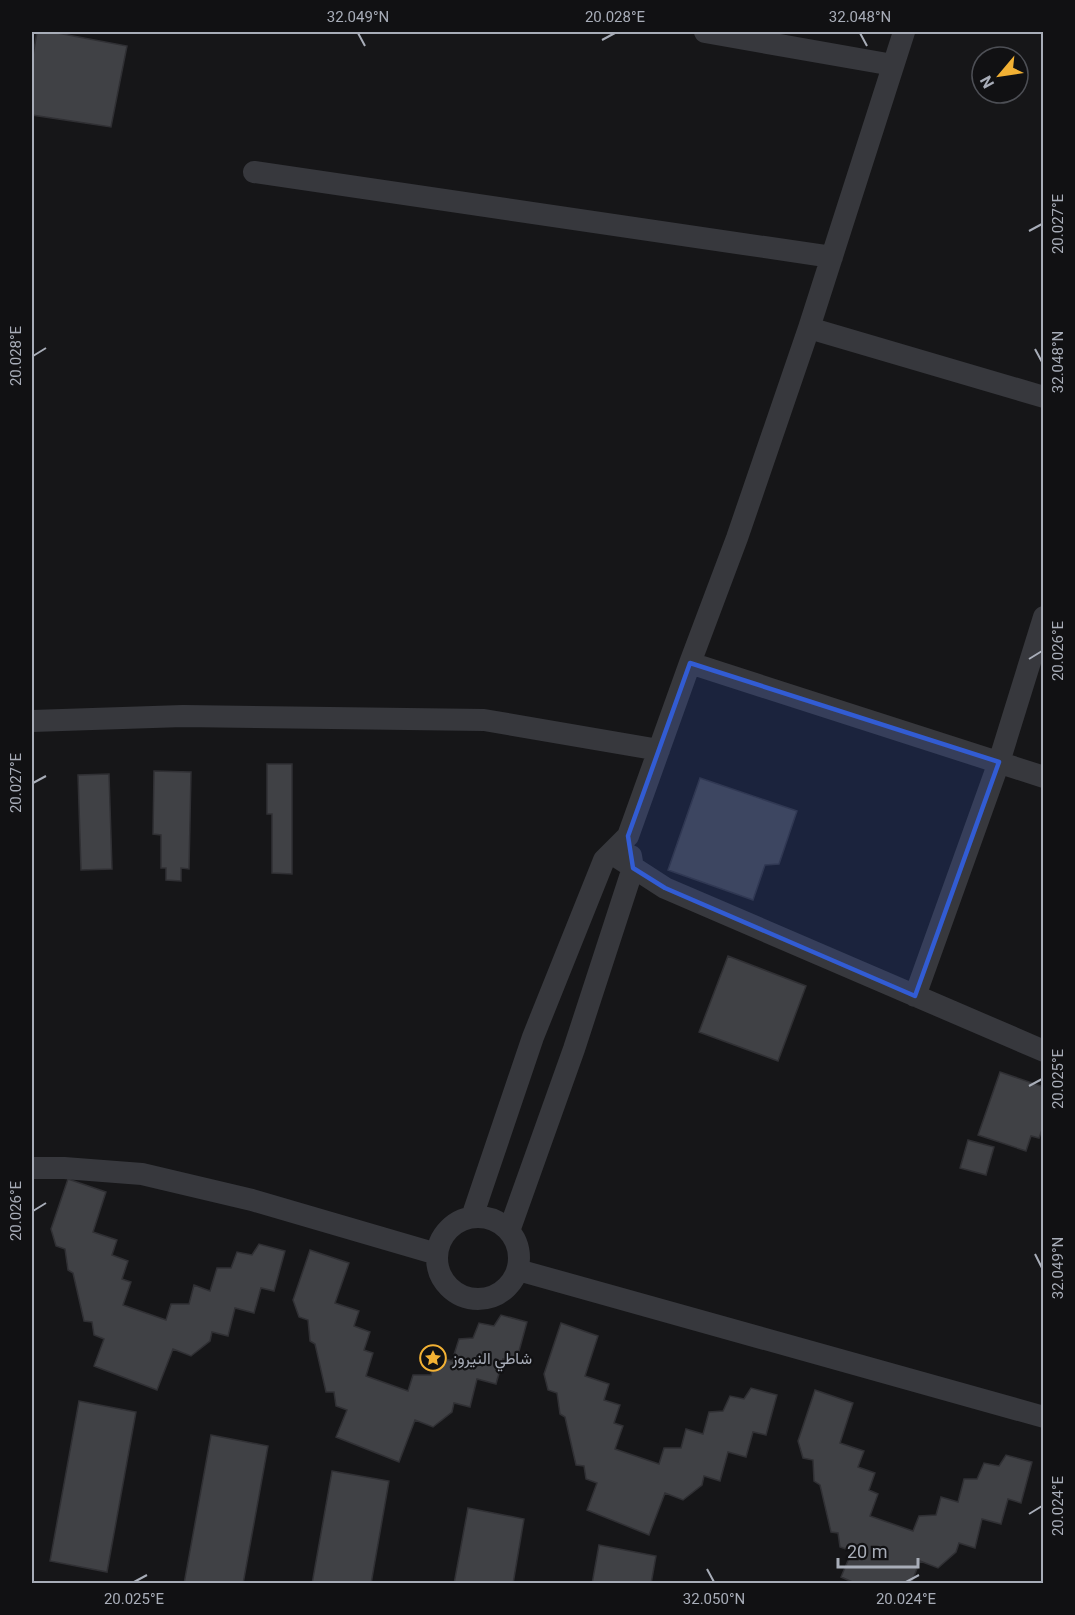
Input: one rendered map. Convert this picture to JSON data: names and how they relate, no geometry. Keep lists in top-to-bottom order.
{
  "places": {
    "place": ["شاطي النيروز"]
  },
  "scale_bar": "20 m",
  "north": "bottom left",
  "coordinates": [
    "32.049°N",
    "20.028°E",
    "32.048°N",
    "20.027°E",
    "20.026°E",
    "20.025°E",
    "20.024°E",
    "32.050°N"
  ]
}
